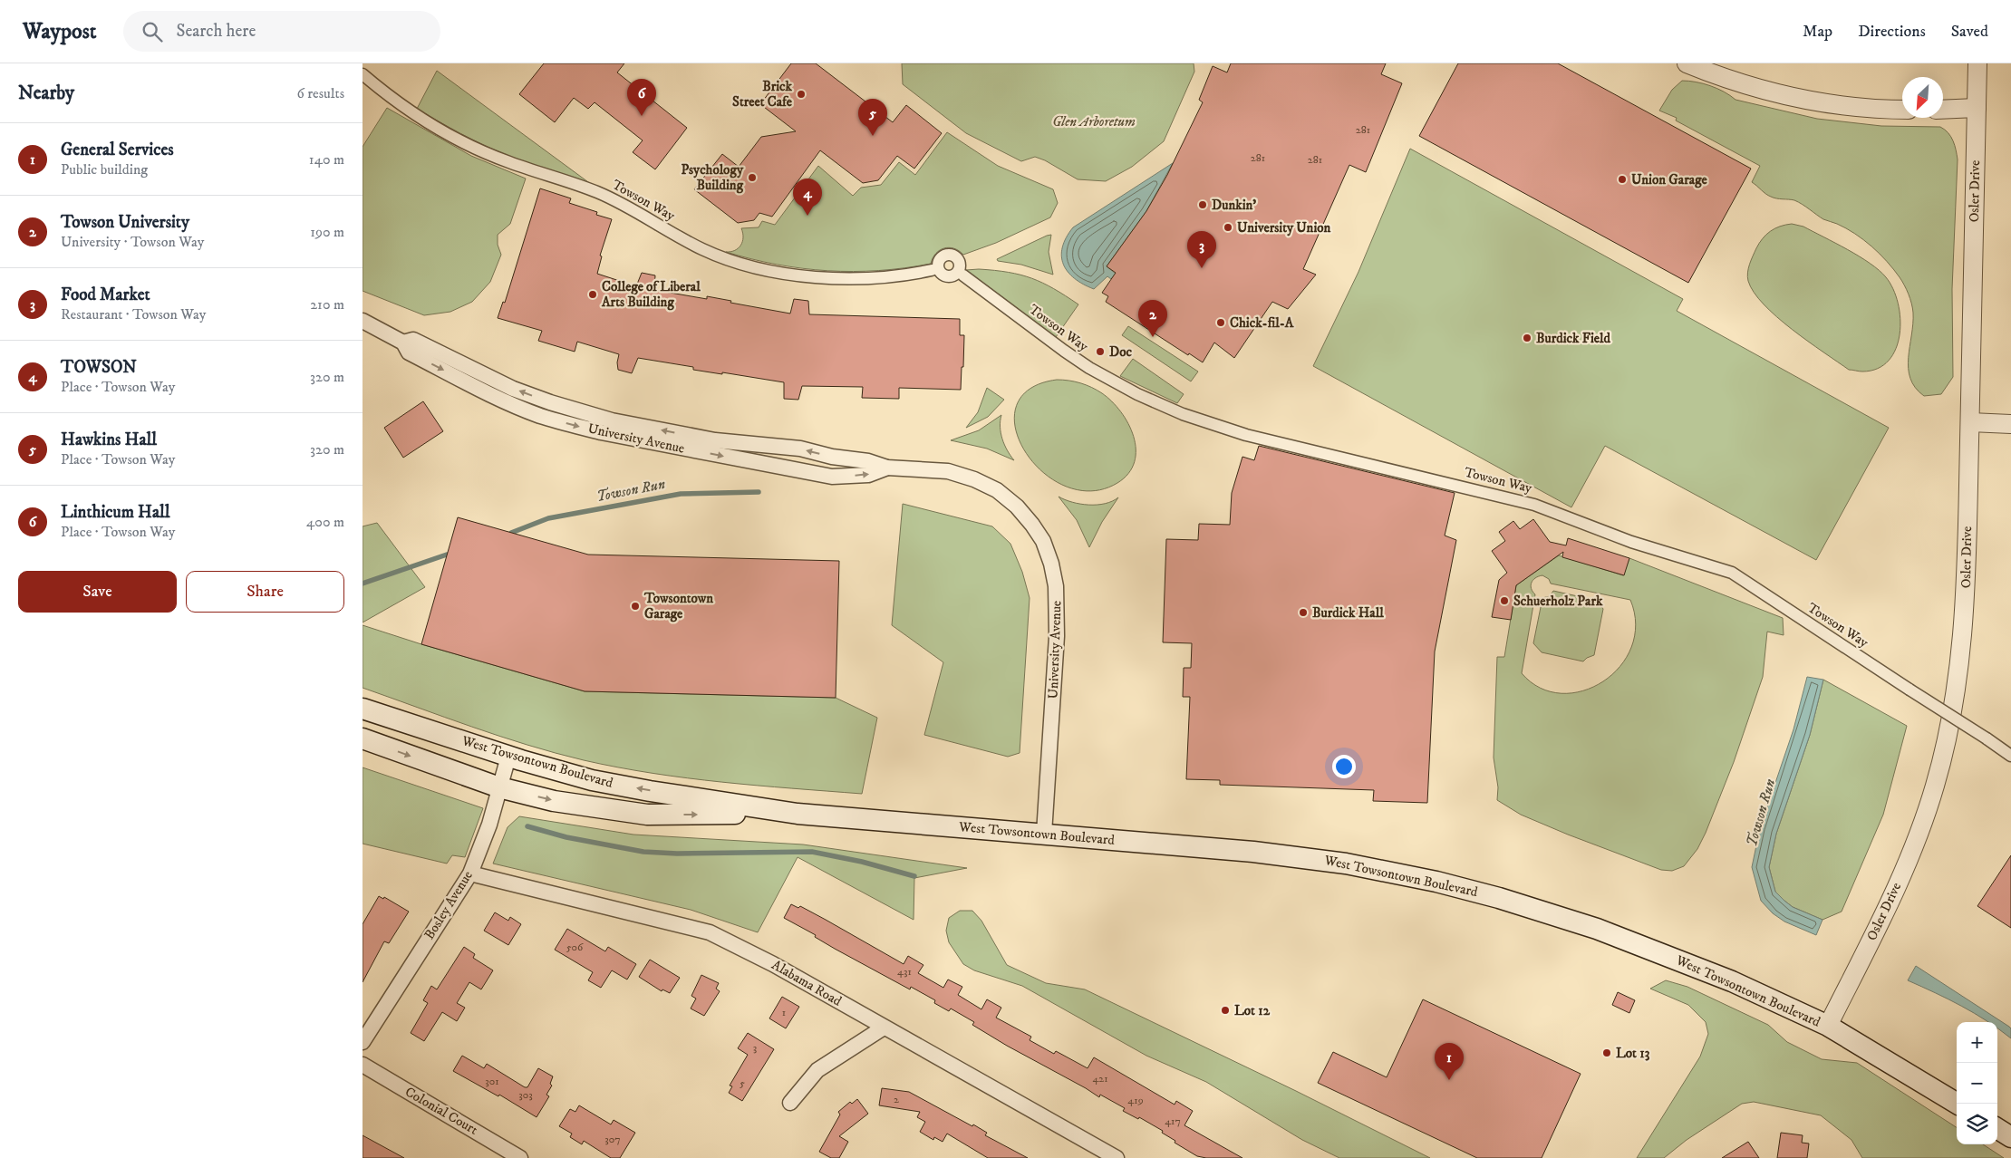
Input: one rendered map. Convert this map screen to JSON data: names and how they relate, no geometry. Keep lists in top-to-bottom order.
{
  "streets": {
    "main road": ["West Towsontown Boulevard"],
    "street": [
      "Osler Drive",
      "Towson Way",
      "University Avenue",
      "Bosley Avenue",
      "Alabama Road",
      "Colonial Court"
    ]
  },
  "crossings": [
    ["Osler Drive", "West Towsontown Boulevard"],
    ["University Avenue", "West Towsontown Boulevard"],
    ["West Towsontown Boulevard", "Bosley Avenue"],
    ["Bosley Avenue", "Alabama Road"]
  ],
  "water": ["Towson Run"],
  "parks": ["Glen Arboretum"],
  "places": [
    "Brick Street Cafe",
    "Psychology Building",
    "Union Garage",
    "Dunkin'",
    "University Union",
    "College of Liberal Arts Building",
    "Chick-fil-A",
    "Burdick Field",
    "Doc",
    "Schuerholz Park",
    "Towsontown Garage",
    "Burdick Hall",
    "Lot 12",
    "Lot 13"
  ],
  "house_numbers": [
    "281",
    "281",
    "281",
    "506",
    "431",
    "1",
    "3",
    "421",
    "301",
    "5",
    "303",
    "2",
    "419",
    "417",
    "307"
  ],
  "north": "bottom left",
  "page": {
    "header": "Waypost",
    "search": "Search here",
    "nav": ["Map", "Directions", "Saved"],
    "heading": ["Nearby", "6 results"],
    "pins": [
      "6",
      "5",
      "4",
      "3",
      "2",
      "1"
    ],
    "list": [
      {
        "mark": "1",
        "name": "General Services",
        "note": "Public building",
        "value": "140 m"
      },
      {
        "mark": "2",
        "name": "Towson University",
        "note": "University · Towson Way",
        "value": "190 m"
      },
      {
        "mark": "3",
        "name": "Food Market",
        "note": "Restaurant · Towson Way",
        "value": "210 m"
      },
      {
        "mark": "4",
        "name": "TOWSON",
        "note": "Place · Towson Way",
        "value": "320 m"
      },
      {
        "mark": "5",
        "name": "Hawkins Hall",
        "note": "Place · Towson Way",
        "value": "320 m"
      },
      {
        "mark": "6",
        "name": "Linthicum Hall",
        "note": "Place · Towson Way",
        "value": "400 m"
      }
    ],
    "buttons": ["Save", "Share"],
    "map_buttons": ["+", "−"]
  }
}
